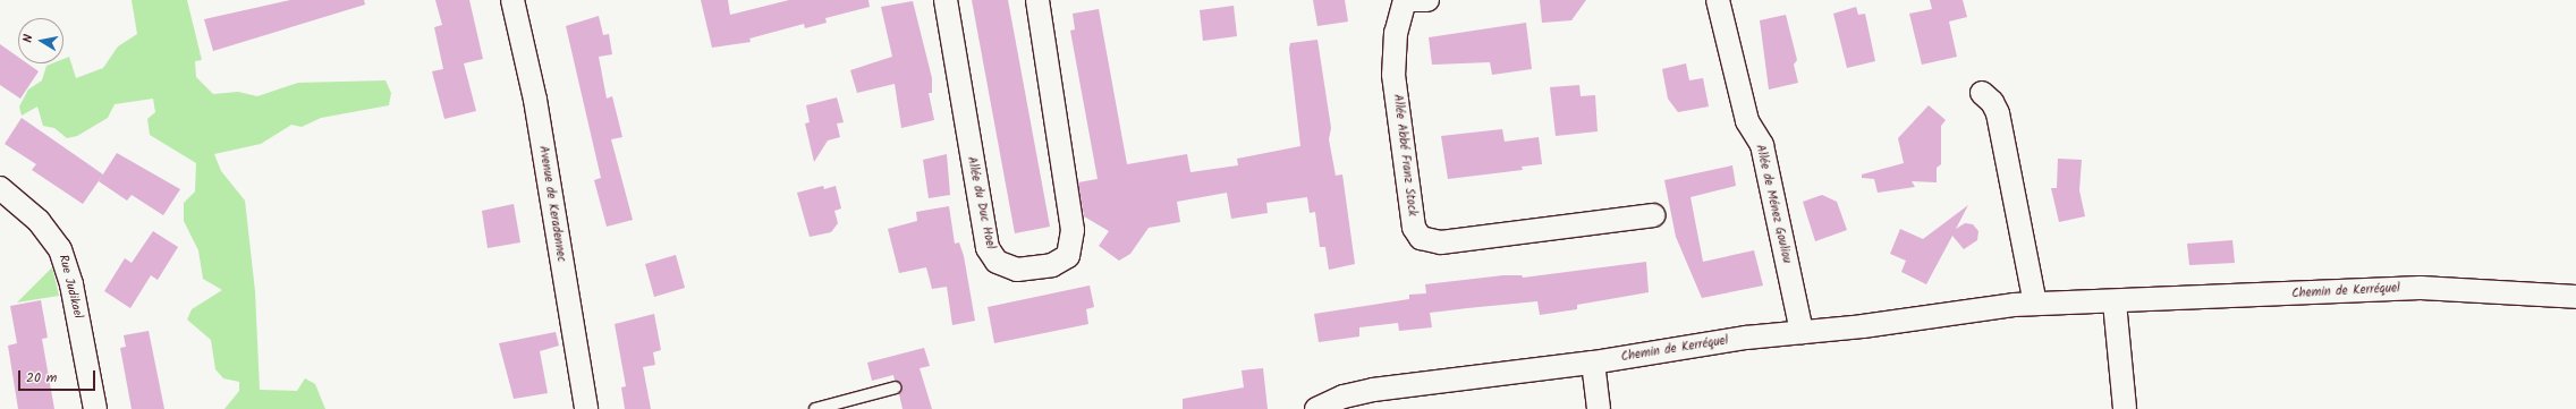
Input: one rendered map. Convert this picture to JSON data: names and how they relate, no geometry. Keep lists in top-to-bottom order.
{
  "streets": {
    "street": [
      "Allée Abbé Franz Stock",
      "Allée du Duc Hoel",
      "Avenue de Keradennec",
      "Allée de Ménez Gouliou",
      "Rue Judikael",
      "Chemin de Kerréquel"
    ]
  },
  "crossings": [
    ["Allée de Ménez Gouliou", "Chemin de Kerréquel"]
  ],
  "scale_bar": "20 m",
  "north": "left"
}
